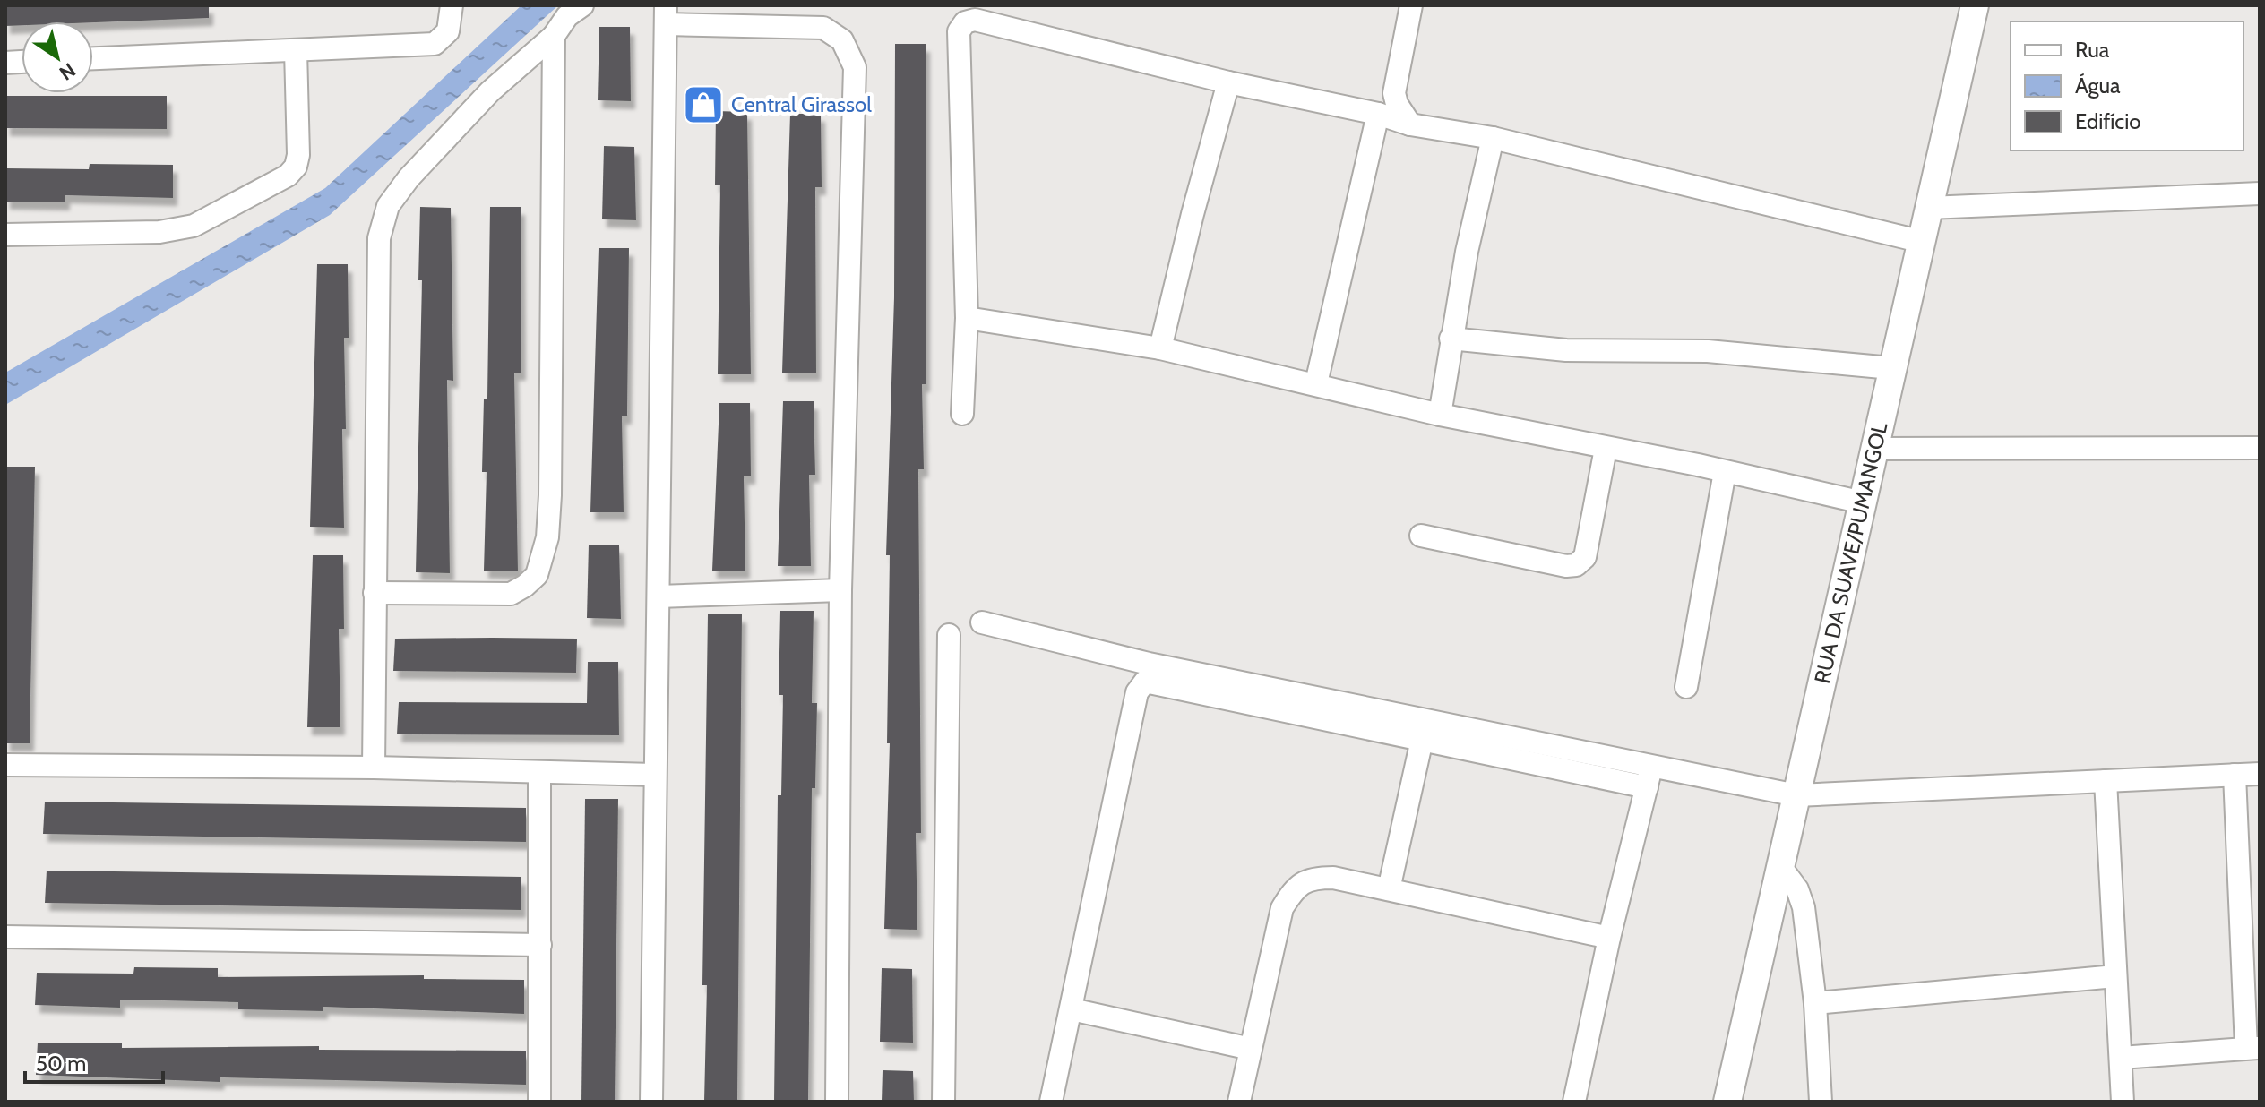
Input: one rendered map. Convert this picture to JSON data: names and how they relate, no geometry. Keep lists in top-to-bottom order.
{
  "streets": {
    "street": ["RUA DA SUAVE/PUMANGOL"]
  },
  "places": {
    "shop": ["Central Girassol"]
  },
  "legend": ["Rua", "Água", "Edifício"],
  "scale_bar": "50 m",
  "north": "bottom right"
}
